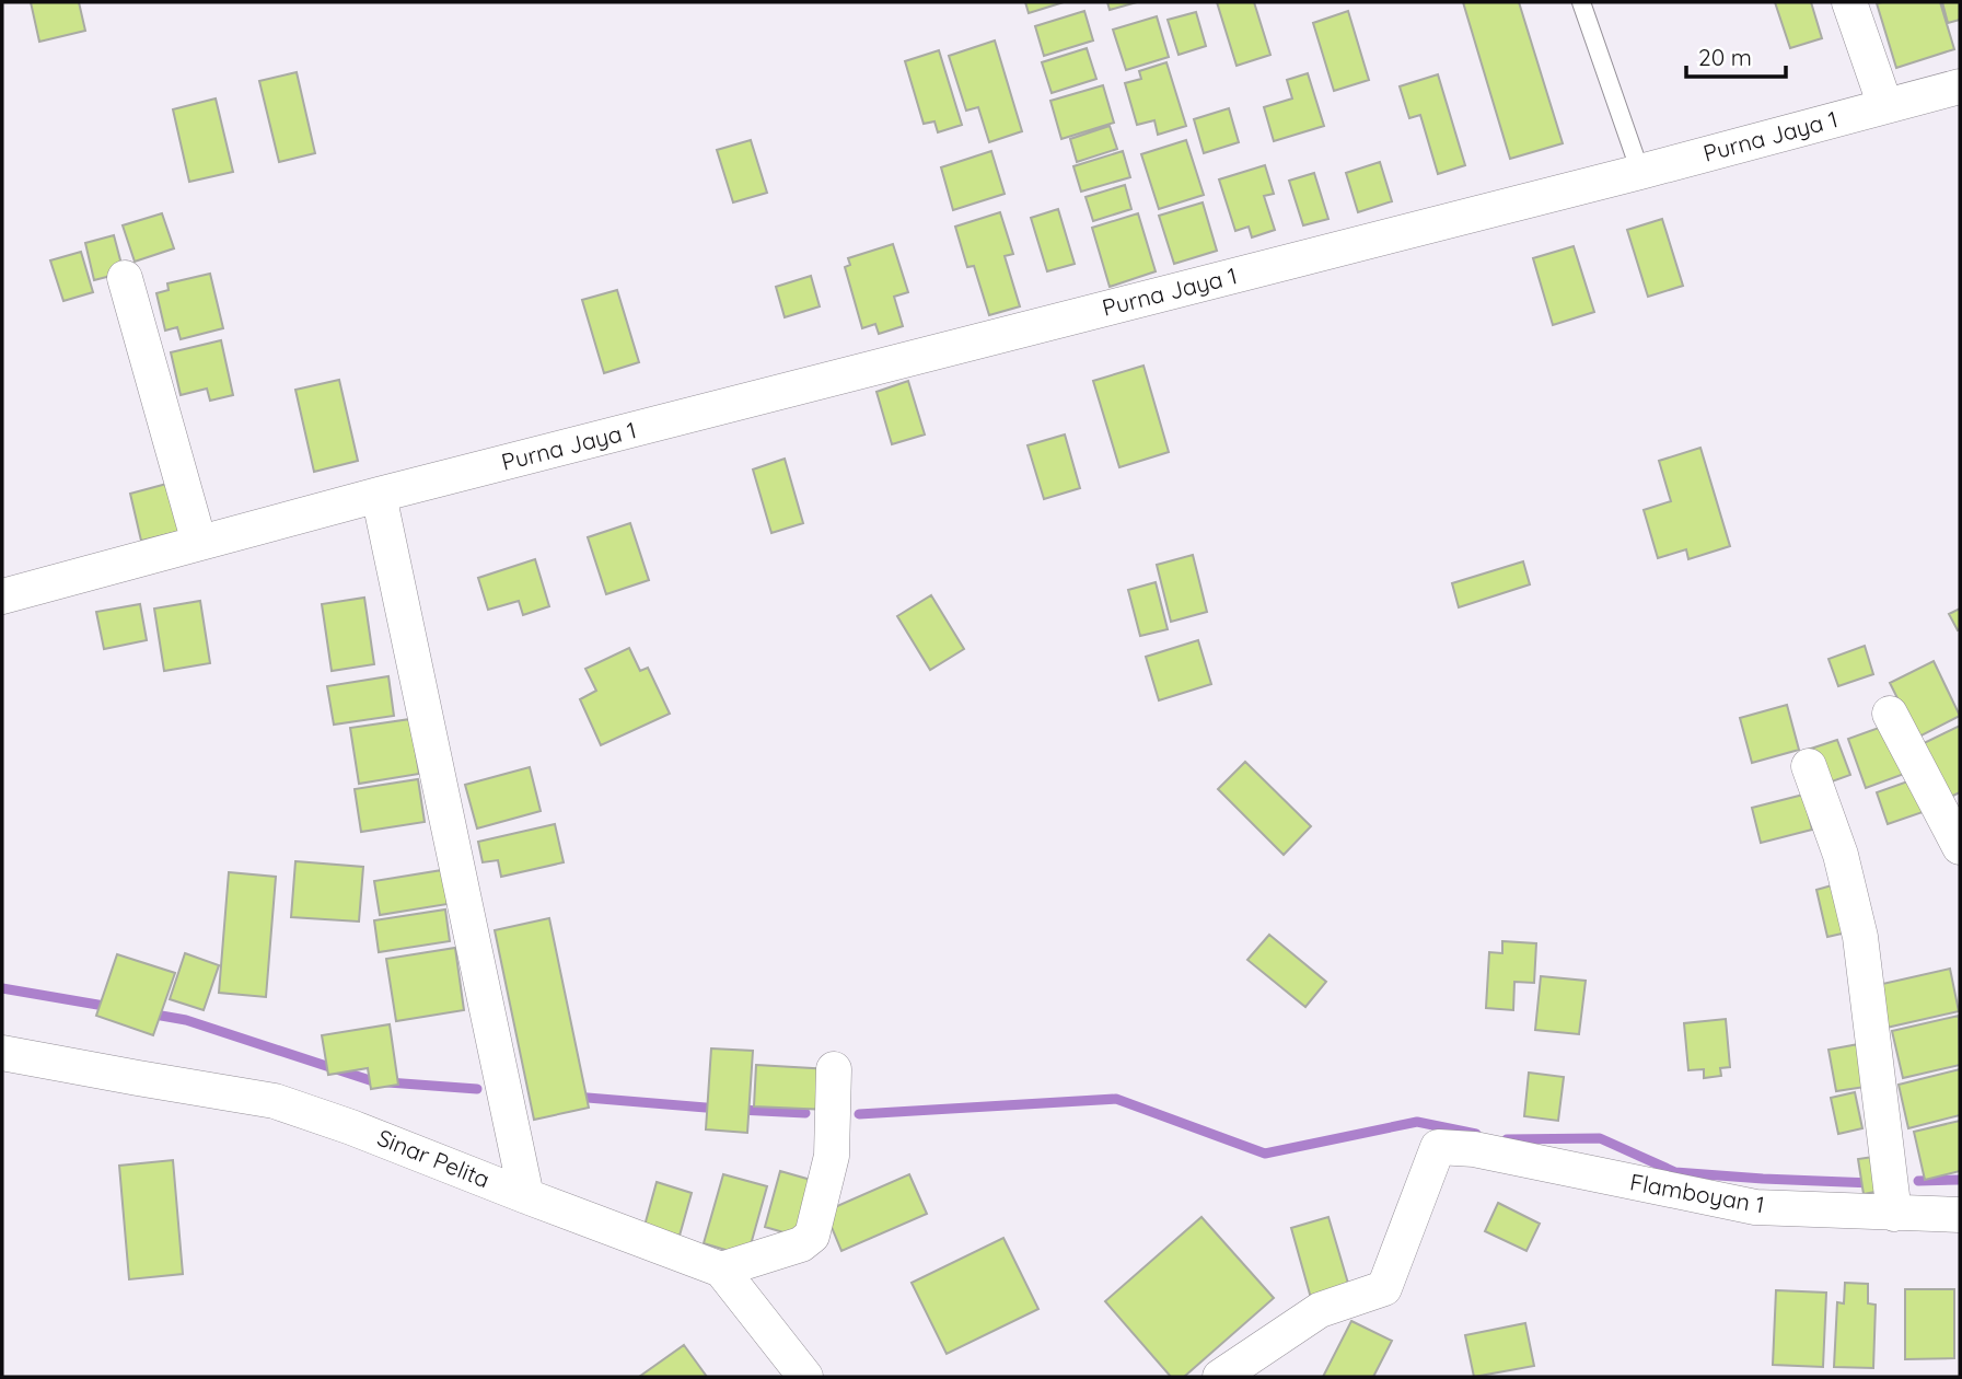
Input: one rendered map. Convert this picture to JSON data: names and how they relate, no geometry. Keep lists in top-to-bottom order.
{
  "streets": {
    "street": ["Purna Jaya 1", "Sinar Pelita", "Flamboyan 1"]
  },
  "scale_bar": "20 m"
}
